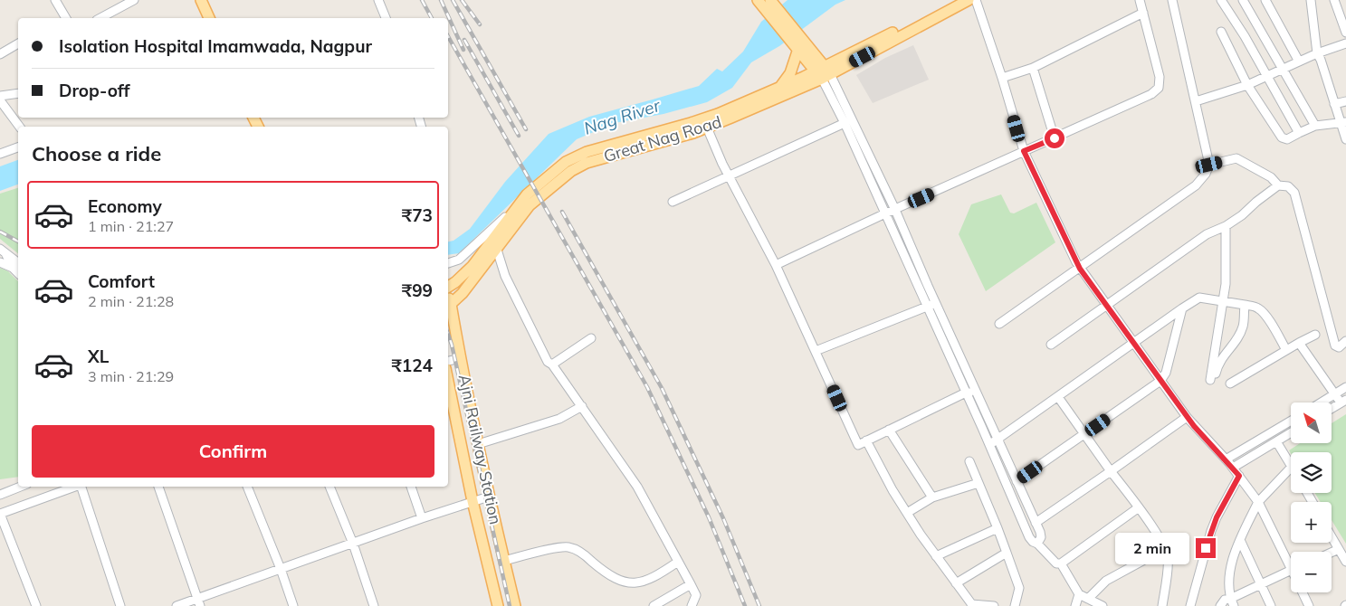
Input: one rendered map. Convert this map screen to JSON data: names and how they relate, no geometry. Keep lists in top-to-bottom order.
{
  "streets": {
    "main road": ["Great Nag Road", "Ajni Railway Station"]
  },
  "crossings": [
    ["Great Nag Road", "Ajni Railway Station"]
  ],
  "water": ["Nag River"],
  "north": "top left",
  "page": {
    "banner": ["Isolation Hospital Imamwada, Nagpur", "Drop-off"],
    "heading": "Choose a ride",
    "list": [
      {
        "name": "Economy",
        "note": "1 min · 21:27",
        "value": "₹73"
      },
      {
        "name": "Comfort",
        "note": "2 min · 21:28",
        "value": "₹99"
      },
      {
        "name": "XL",
        "note": "3 min · 21:29",
        "value": "₹124"
      }
    ],
    "map_buttons": ["+", "−"],
    "buttons": "Confirm",
    "bubble": "2 min"
  }
}
